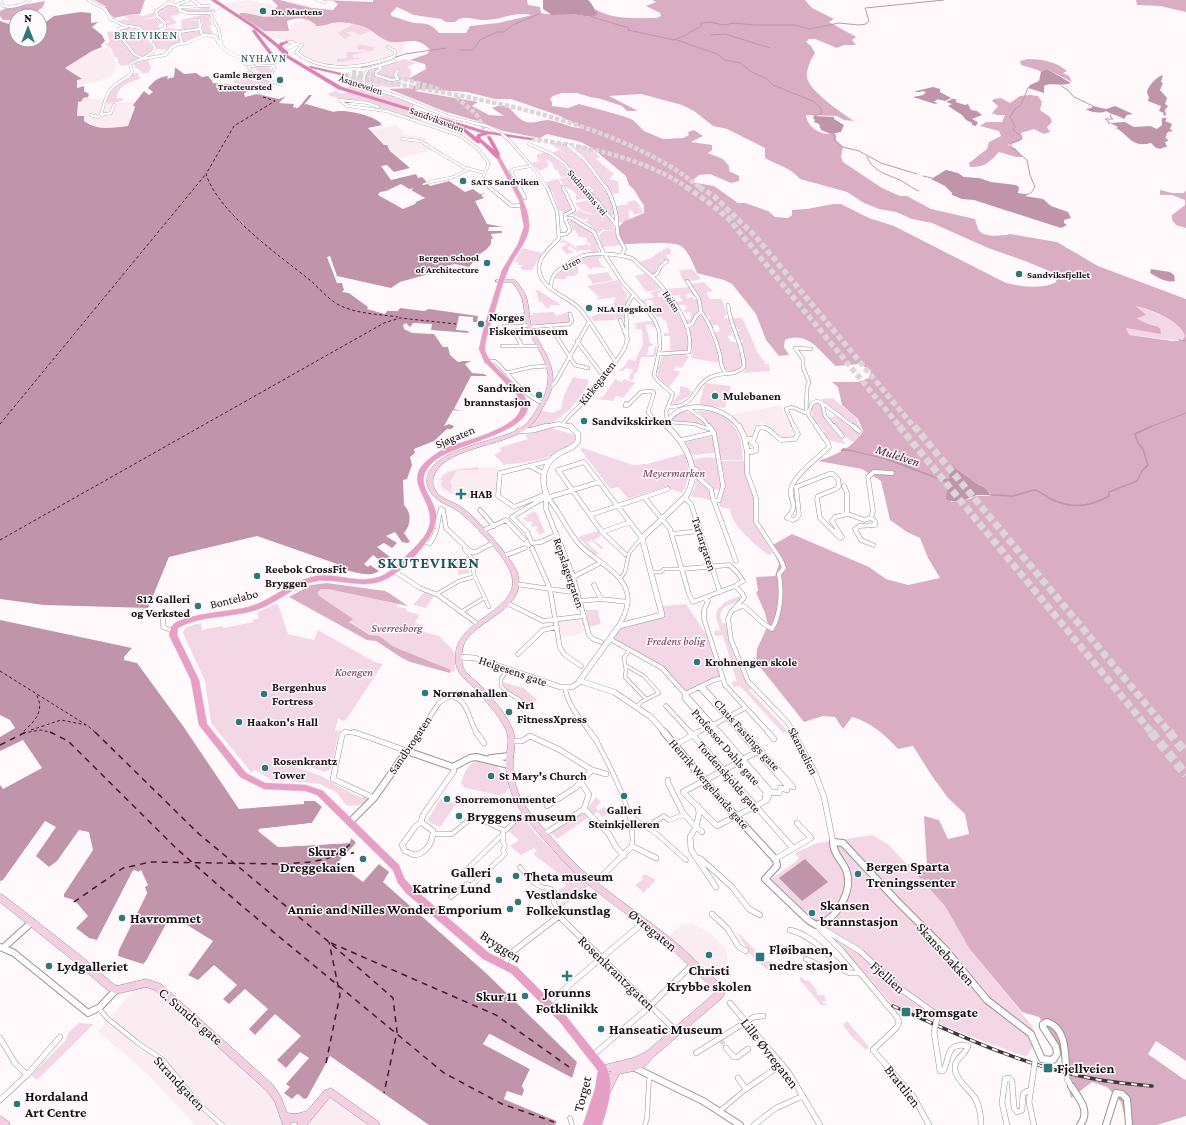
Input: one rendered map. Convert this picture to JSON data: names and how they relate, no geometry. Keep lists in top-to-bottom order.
{
  "streets": {
    "highway": ["Åsaneveien"],
    "main road": [
      "Sjøgaten",
      "Bontelabo",
      "Øvregaten",
      "Bryggen",
      "C. Sundts gate",
      "Torget"
    ],
    "street": [
      "Sandviksveien",
      "Sudmanns vei",
      "Uren",
      "Heien",
      "Kirkegaten",
      "Tartargaten",
      "Repslagergaten",
      "Helgesens gate",
      "Claus Fastings gate",
      "Sandbrogaten",
      "Professor Dahls gate",
      "Skanselien",
      "Tordenskjolds gate",
      "Henrik Wergelands gate",
      "Skansebakken",
      "Rosenkrantzgaten",
      "Fjellien",
      "Lille Øvregaten",
      "Strandgaten",
      "Brattlien"
    ]
  },
  "crossings": [
    ["Åsaneveien", "Sudmanns vei"],
    ["Sudmanns vei", "Heien"],
    ["Uren", "Heien"],
    ["Sjøgaten", "Bontelabo"],
    ["Bontelabo", "Bryggen"],
    ["Sandbrogaten", "Bryggen"],
    ["Skanselien", "Skansebakken"],
    ["Skanselien", "Fjellien"],
    ["Øvregaten", "Rosenkrantzgaten"],
    ["Bryggen", "Torget"]
  ],
  "districts": ["BREIVIKEN", "NYHAVN", "SKUTEVIKEN"],
  "water": ["Mulelven"],
  "parks": [
    "Meyermarken",
    "Sverresborg",
    "Fredens bolig",
    "Koengen"
  ],
  "places": {
    "other": [
      "Dr. Martens",
      "Gamle Bergen Tracteursted",
      "SATS Sandviken",
      "Bergen School of Architecture",
      "Sandviksfjellet",
      "NLA Høgskolen",
      "Norges Fiskerimuseum",
      "Sandviken brannstasjon",
      "Mulebanen",
      "Sandvikskirken",
      "Reebok CrossFit Bryggen",
      "S12 Galleri og Verksted",
      "Krohnengen skole",
      "Norrønahallen",
      "Bergenhus Fortress",
      "Nr1 FitnessXpress",
      "Haakon's Hall",
      "Rosenkrantz Tower",
      "St Mary's Church",
      "Galleri Steinkjelleren",
      "Snorremonumentet",
      "Bryggens museum",
      "Skur 8 - Dreggekaien",
      "Bergen Sparta Treningssenter",
      "Theta museum",
      "Galleri Katrine Lund",
      "Vestlandske Folkekunstlag",
      "Annie and Nilles Wonder Emporium",
      "Skansen brannstasjon",
      "Havrommet",
      "Christi Krybbe skolen",
      "Lydgalleriet",
      "Skur 11",
      "Hanseatic Museum",
      "Hordaland Art Centre"
    ],
    "health": ["HAB", "Jorunns Fotklinikk"],
    "transit": ["Fløibanen, nedre stasjon", "Promsgate", "Fjellveien"]
  },
  "north": "top"
}
